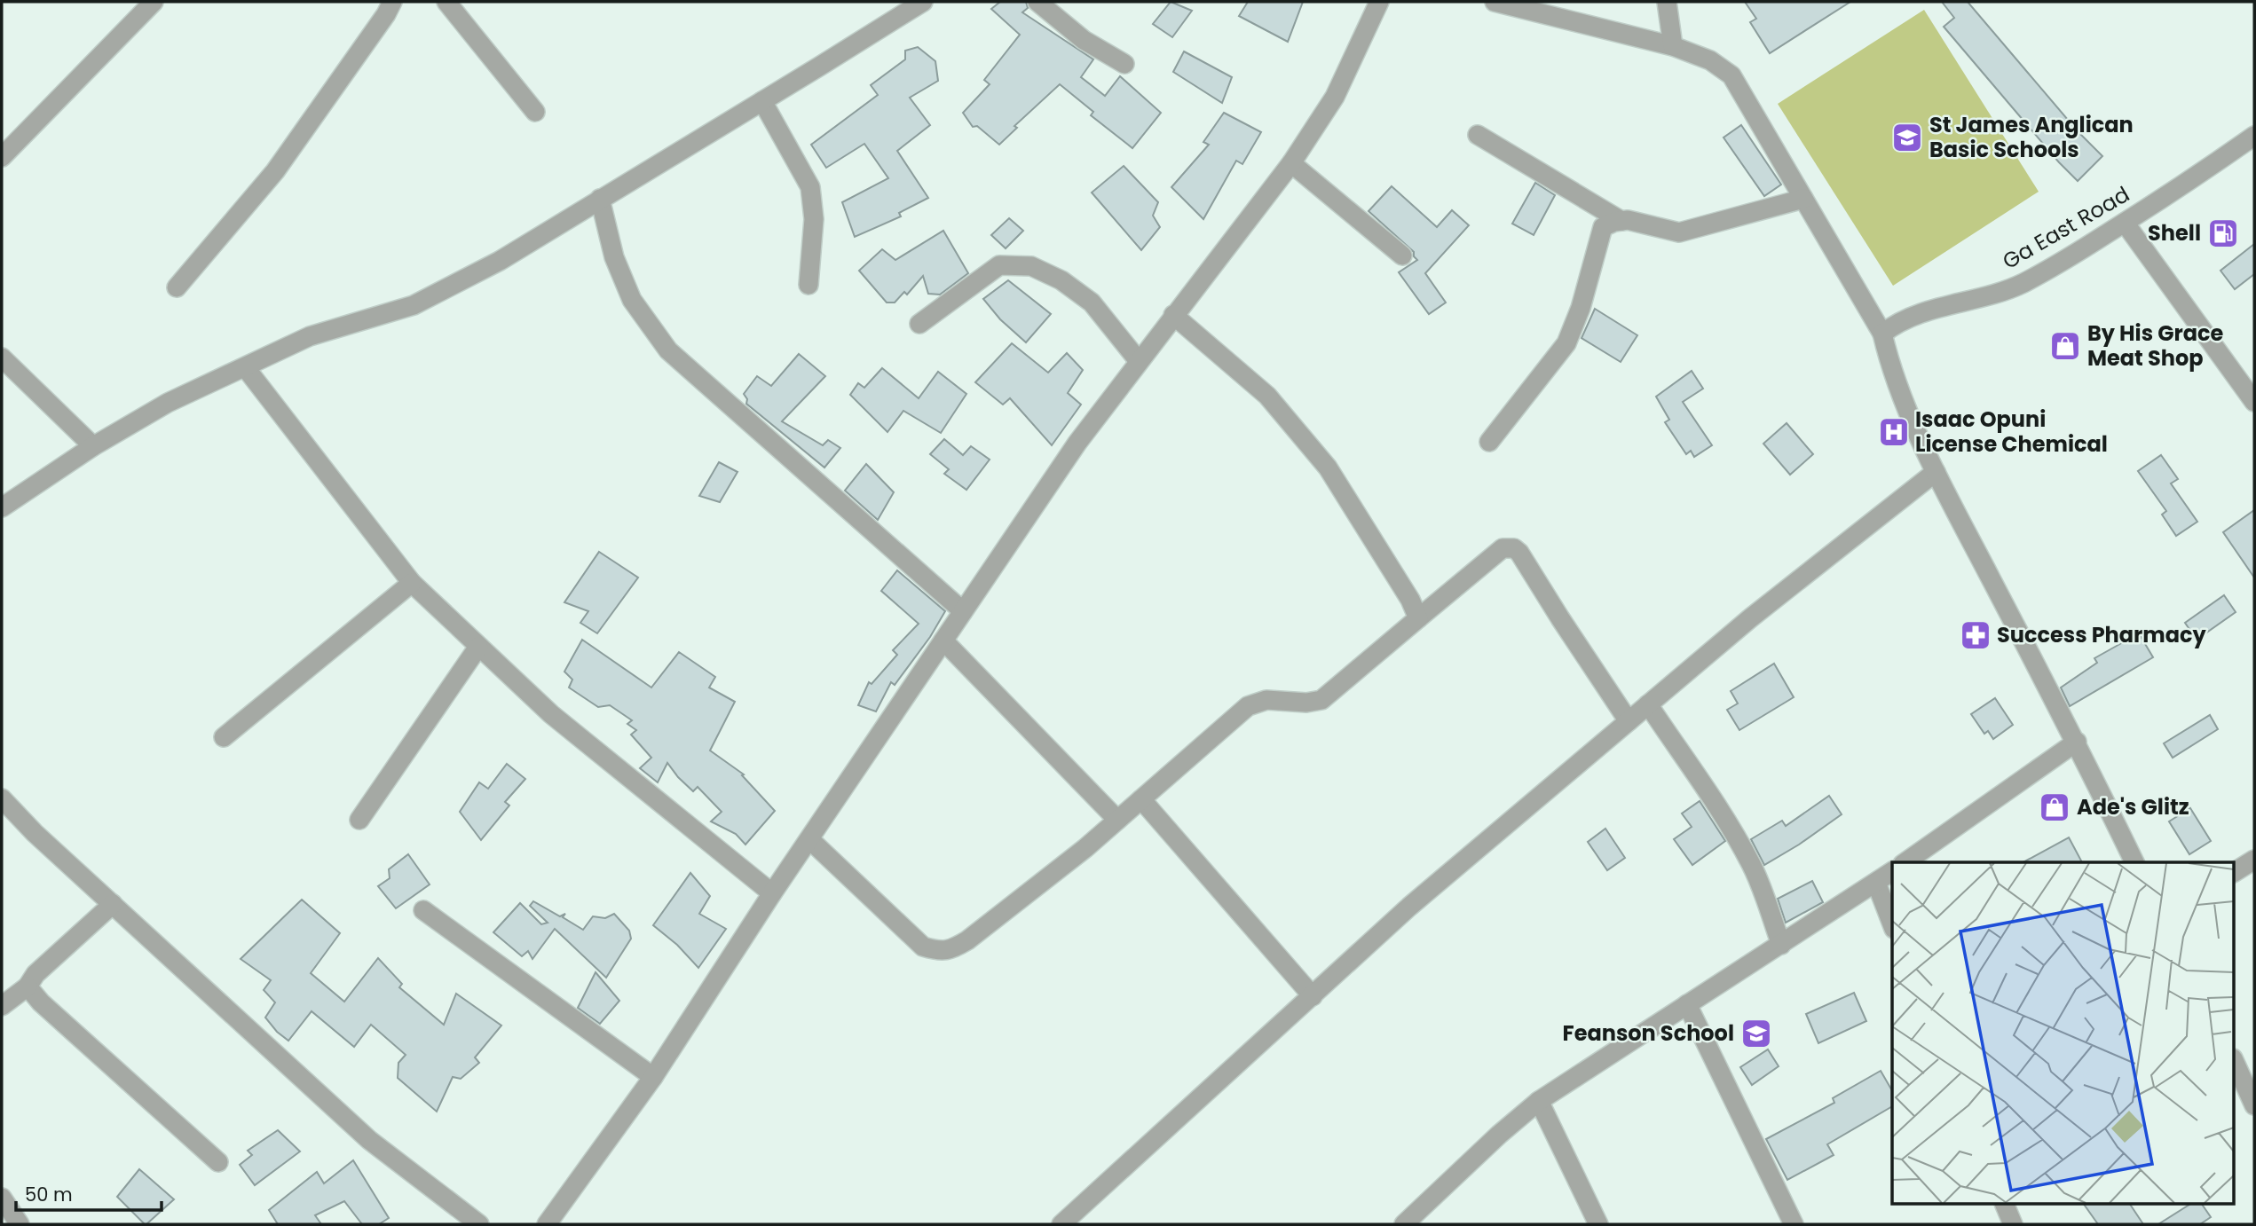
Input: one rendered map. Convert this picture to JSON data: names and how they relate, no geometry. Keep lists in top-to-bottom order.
{
  "streets": {
    "street": ["Ga East Road"]
  },
  "places": {
    "school or university": ["St James Anglican Basic Schools", "Feanson School"],
    "fuel station": ["Shell"],
    "shop": ["By His Grace Meat Shop", "Ade's Glitz"],
    "hospital": ["Isaac Opuni License Chemical"],
    "pharmacy": ["Success Pharmacy"]
  },
  "scale_bar": "50 m"
}
